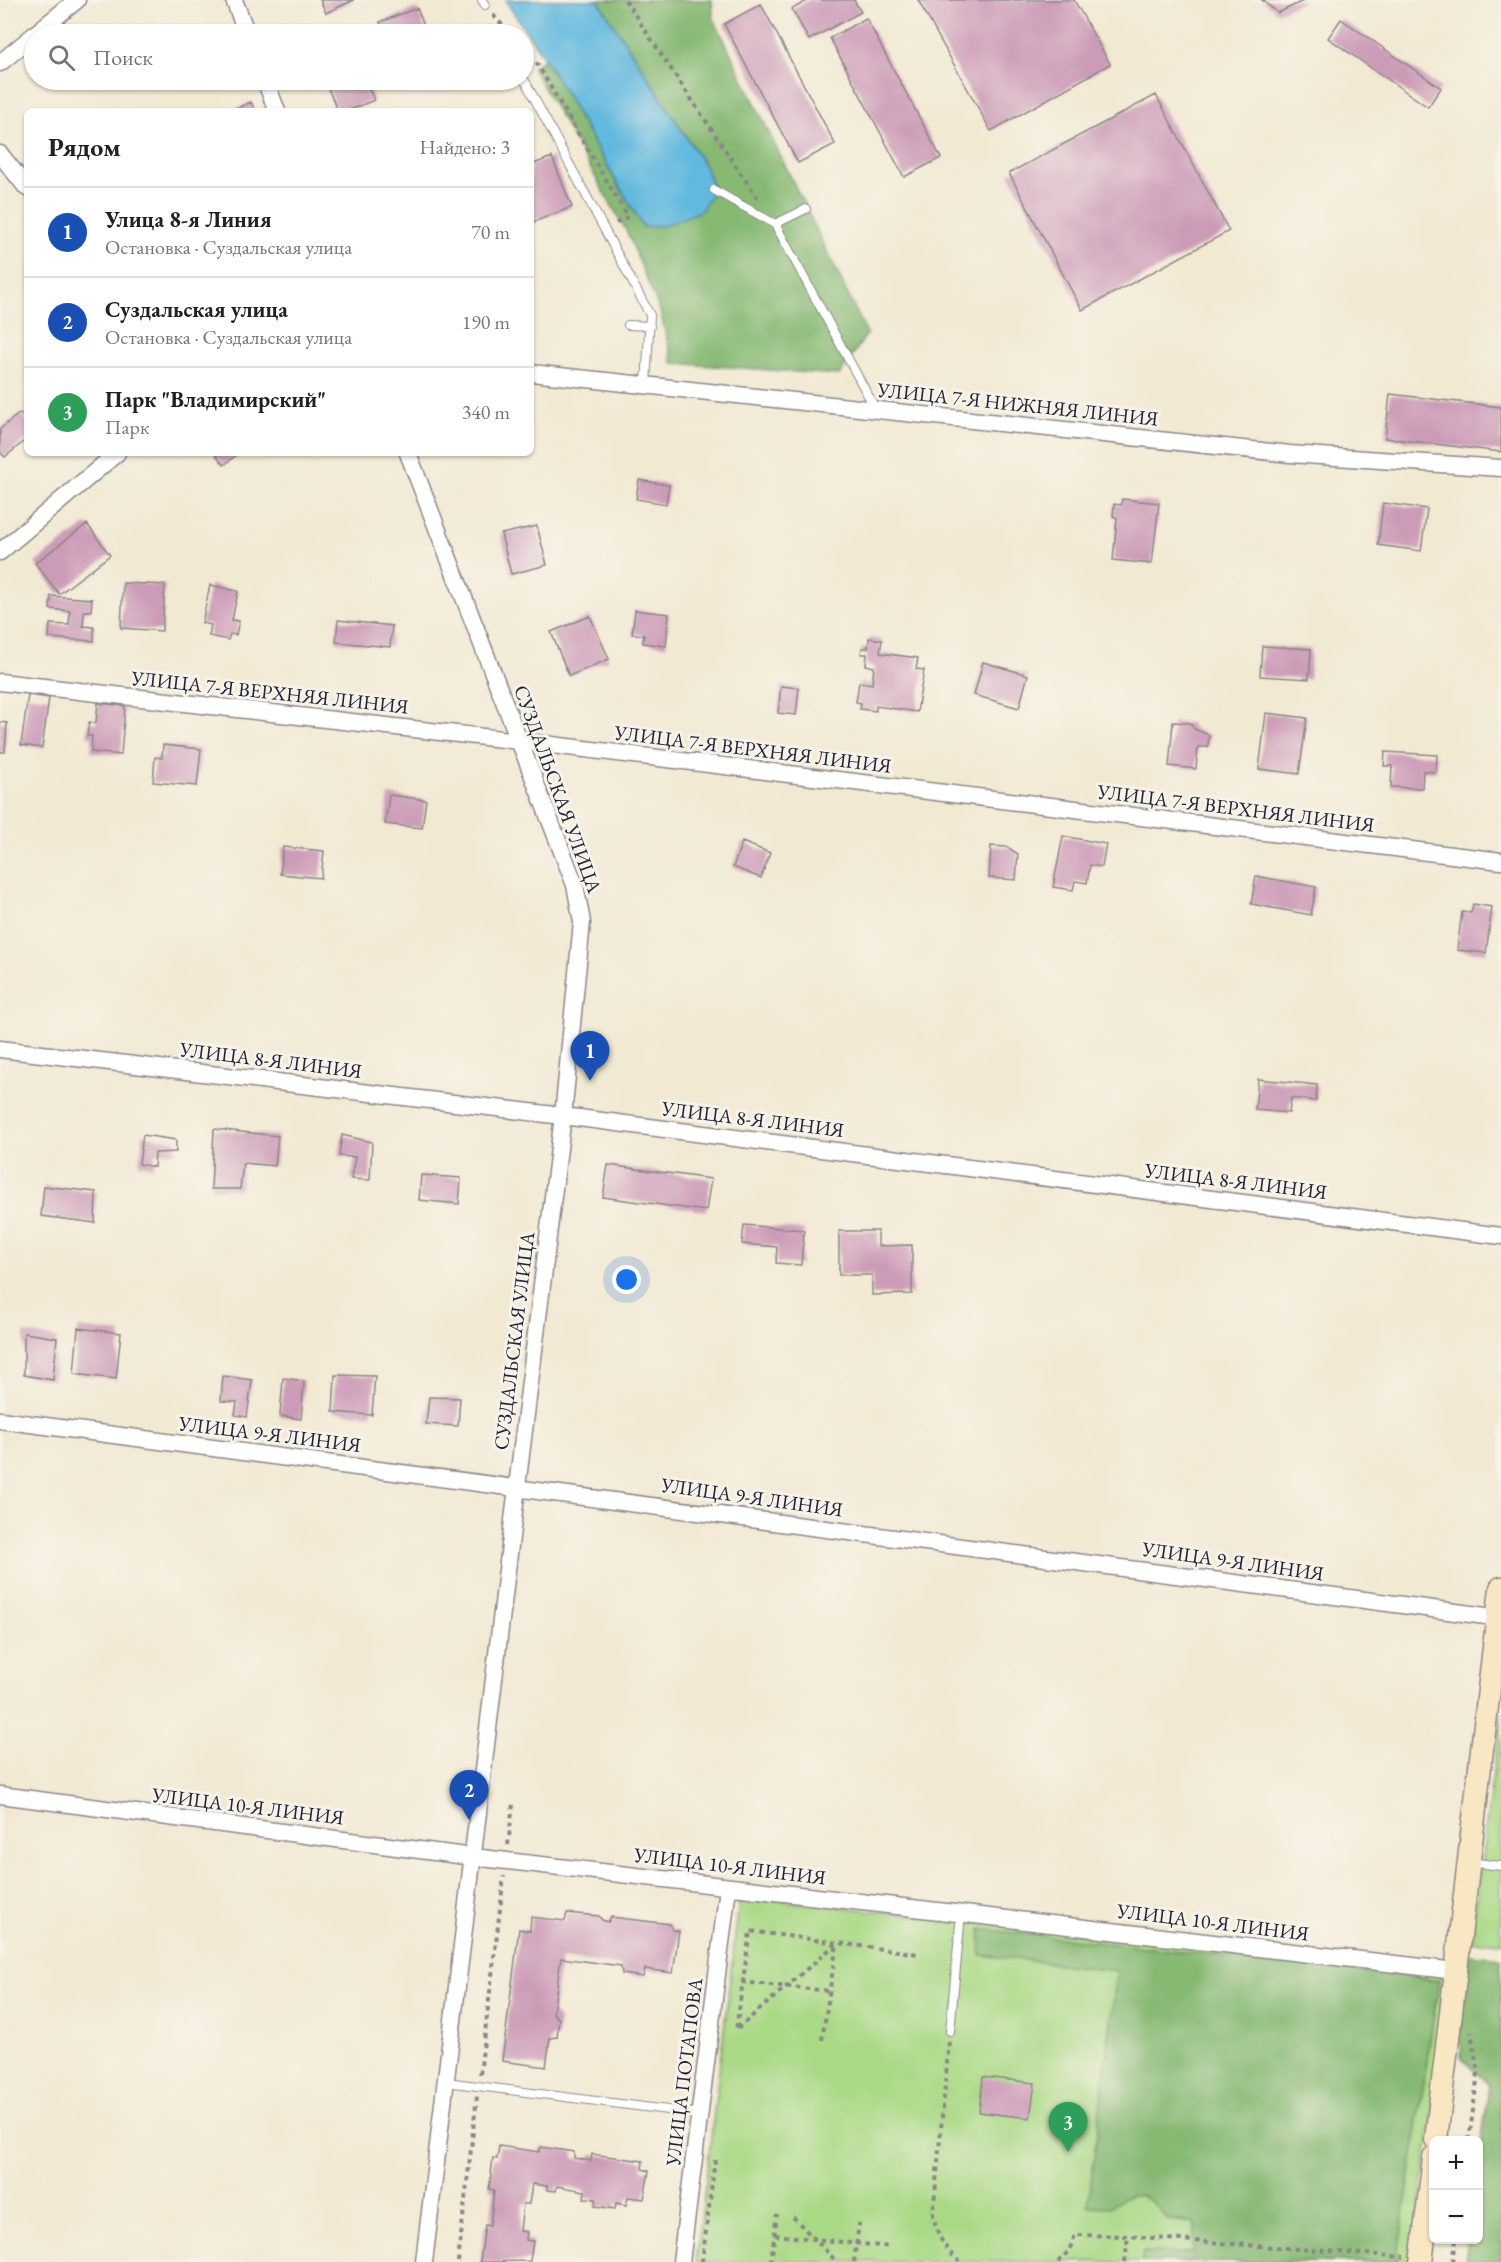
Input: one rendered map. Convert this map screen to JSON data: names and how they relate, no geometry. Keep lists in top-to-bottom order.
{
  "streets": {
    "street": [
      "УЛИЦА 7-Я НИЖНЯЯ ЛИНИЯ",
      "УЛИЦА 7-Я ВЕРХНЯЯ ЛИНИЯ",
      "СУЗДАЛЬСКАЯ УЛИЦА",
      "УЛИЦА 8-Я ЛИНИЯ",
      "УЛИЦА 9-Я ЛИНИЯ",
      "УЛИЦА 10-Я ЛИНИЯ",
      "УЛИЦА ПОТАПОВА"
    ]
  },
  "crossings": [
    ["УЛИЦА 7-Я ВЕРХНЯЯ ЛИНИЯ", "СУЗДАЛЬСКАЯ УЛИЦА"],
    ["СУЗДАЛЬСКАЯ УЛИЦА", "УЛИЦА 8-Я ЛИНИЯ"],
    ["СУЗДАЛЬСКАЯ УЛИЦА", "УЛИЦА 9-Я ЛИНИЯ"],
    ["СУЗДАЛЬСКАЯ УЛИЦА", "УЛИЦА 10-Я ЛИНИЯ"],
    ["УЛИЦА 10-Я ЛИНИЯ", "УЛИЦА ПОТАПОВА"]
  ],
  "page": {
    "search": "Поиск",
    "heading": ["Рядом", "Найдено: 3"],
    "list": [
      {
        "mark": "1",
        "name": "Улица 8-я Линия",
        "note": "Остановка · Суздальская улица",
        "value": "70 m"
      },
      {
        "mark": "2",
        "name": "Суздальская улица",
        "note": "Остановка · Суздальская улица",
        "value": "190 m"
      },
      {
        "mark": "3",
        "name": "Парк \"Владимирский\"",
        "note": "Парк",
        "value": "340 m"
      }
    ],
    "pins": ["1", "2", "3"],
    "map_buttons": ["+", "−"]
  }
}
